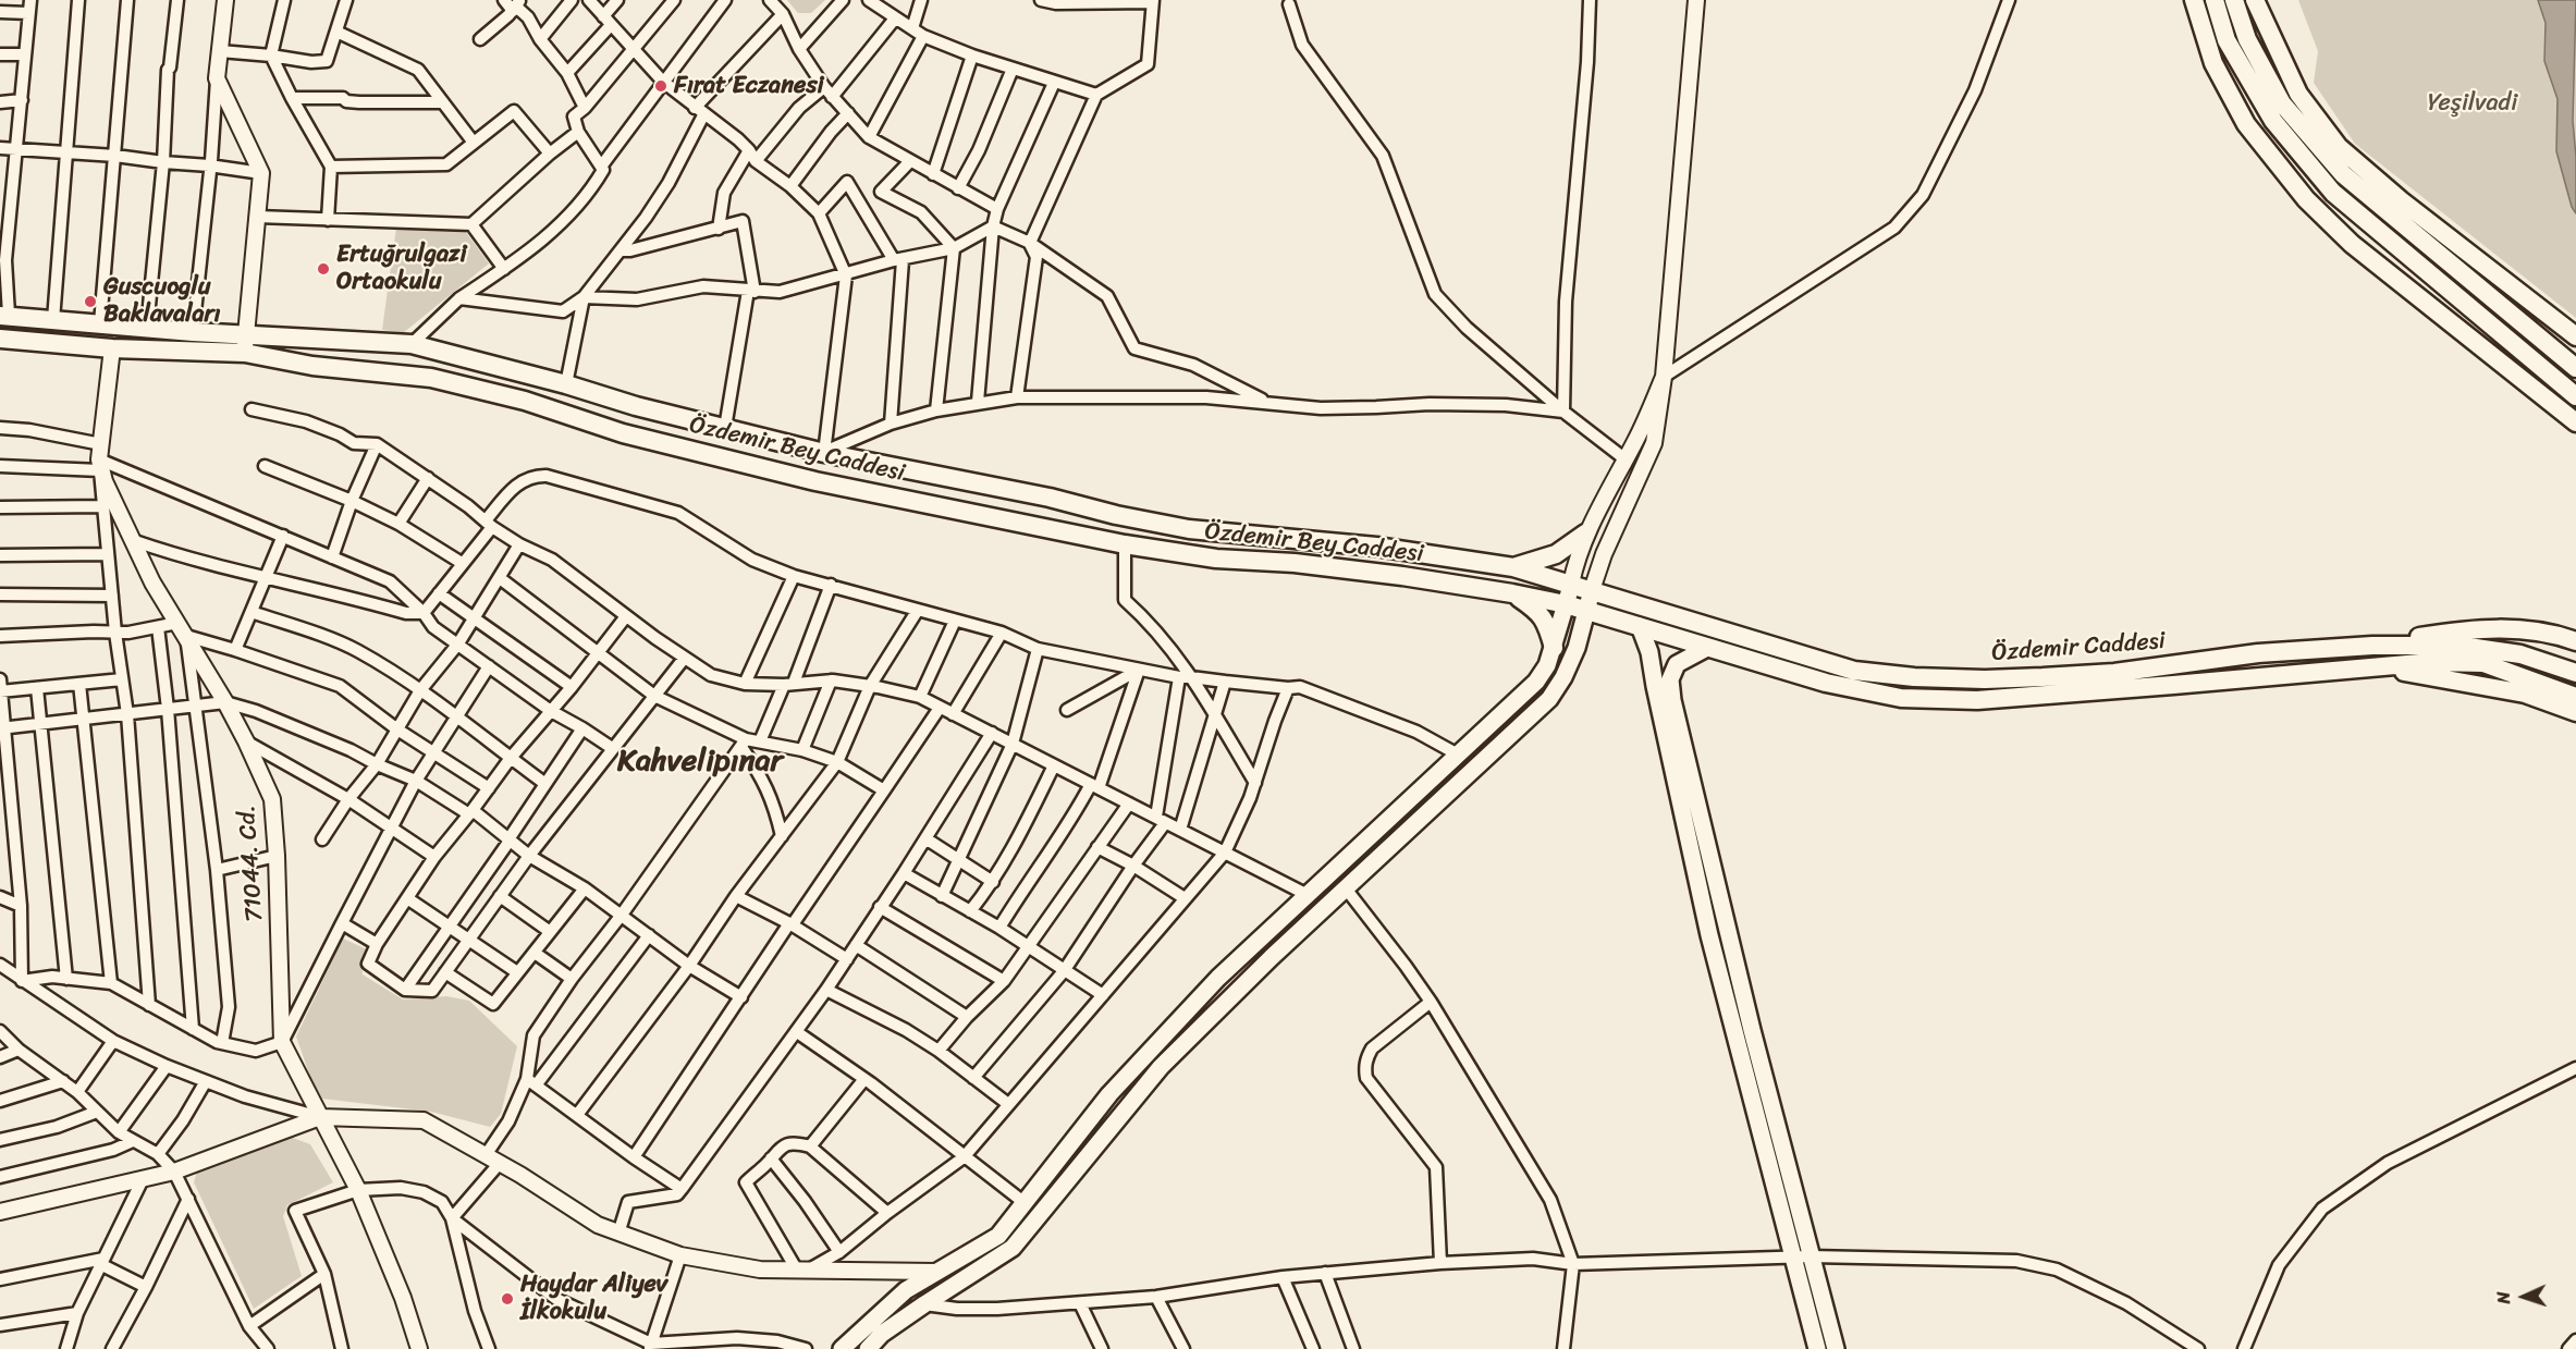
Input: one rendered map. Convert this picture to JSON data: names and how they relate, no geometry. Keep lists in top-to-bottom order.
{
  "streets": {
    "main road": ["Özdemir Bey Caddesi", "Özdemir Caddesi"],
    "street": ["71044. Cd."]
  },
  "crossings": [
    ["Özdemir Bey Caddesi", "Özdemir Caddesi"],
    ["Özdemir Bey Caddesi", "71044. Cd."]
  ],
  "districts": ["Kahvelipınar"],
  "parks": ["Yeşilvadi"],
  "places": [
    "Fırat Eczanesi",
    "Ertuğrulgazi Ortaokulu",
    "Guscuoglu Baklavaları",
    "Haydar Aliyev İlkokulu"
  ],
  "north": "left"
}
